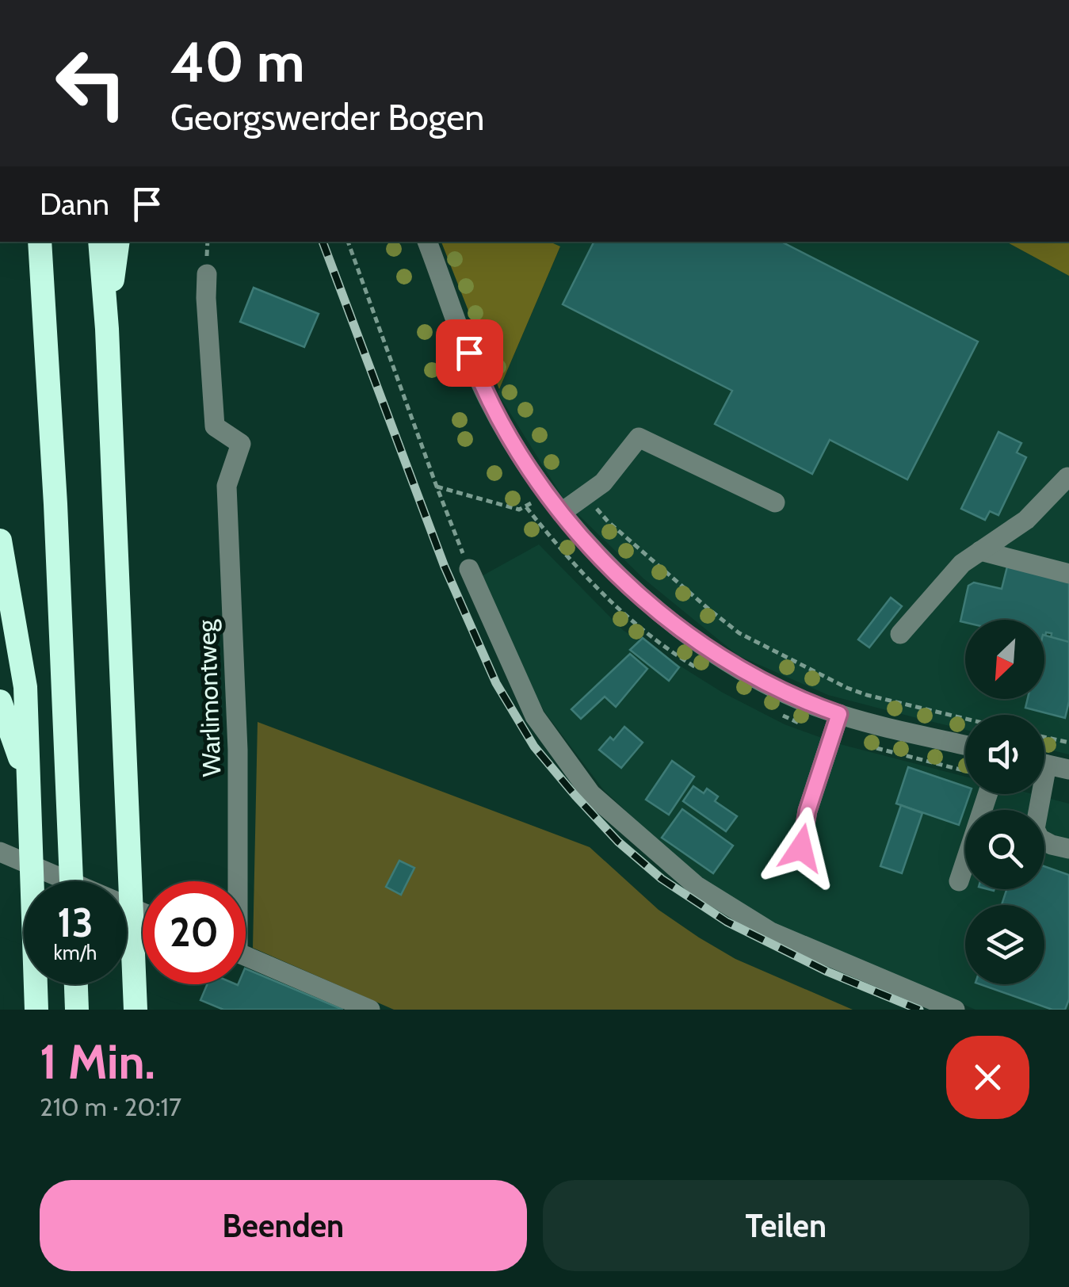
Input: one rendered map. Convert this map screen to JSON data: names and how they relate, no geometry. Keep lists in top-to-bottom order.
{
  "streets": {
    "street": ["Warlimontweg"]
  },
  "north": "bottom left",
  "page": {
    "turn": ["40 m", "Georgswerder Bogen"],
    "then": "Dann",
    "speed": "13 km/h",
    "limit": "20",
    "heading": ["1 Min.", "210 m · 20:17"],
    "buttons": ["Beenden", "Teilen"]
  }
}
